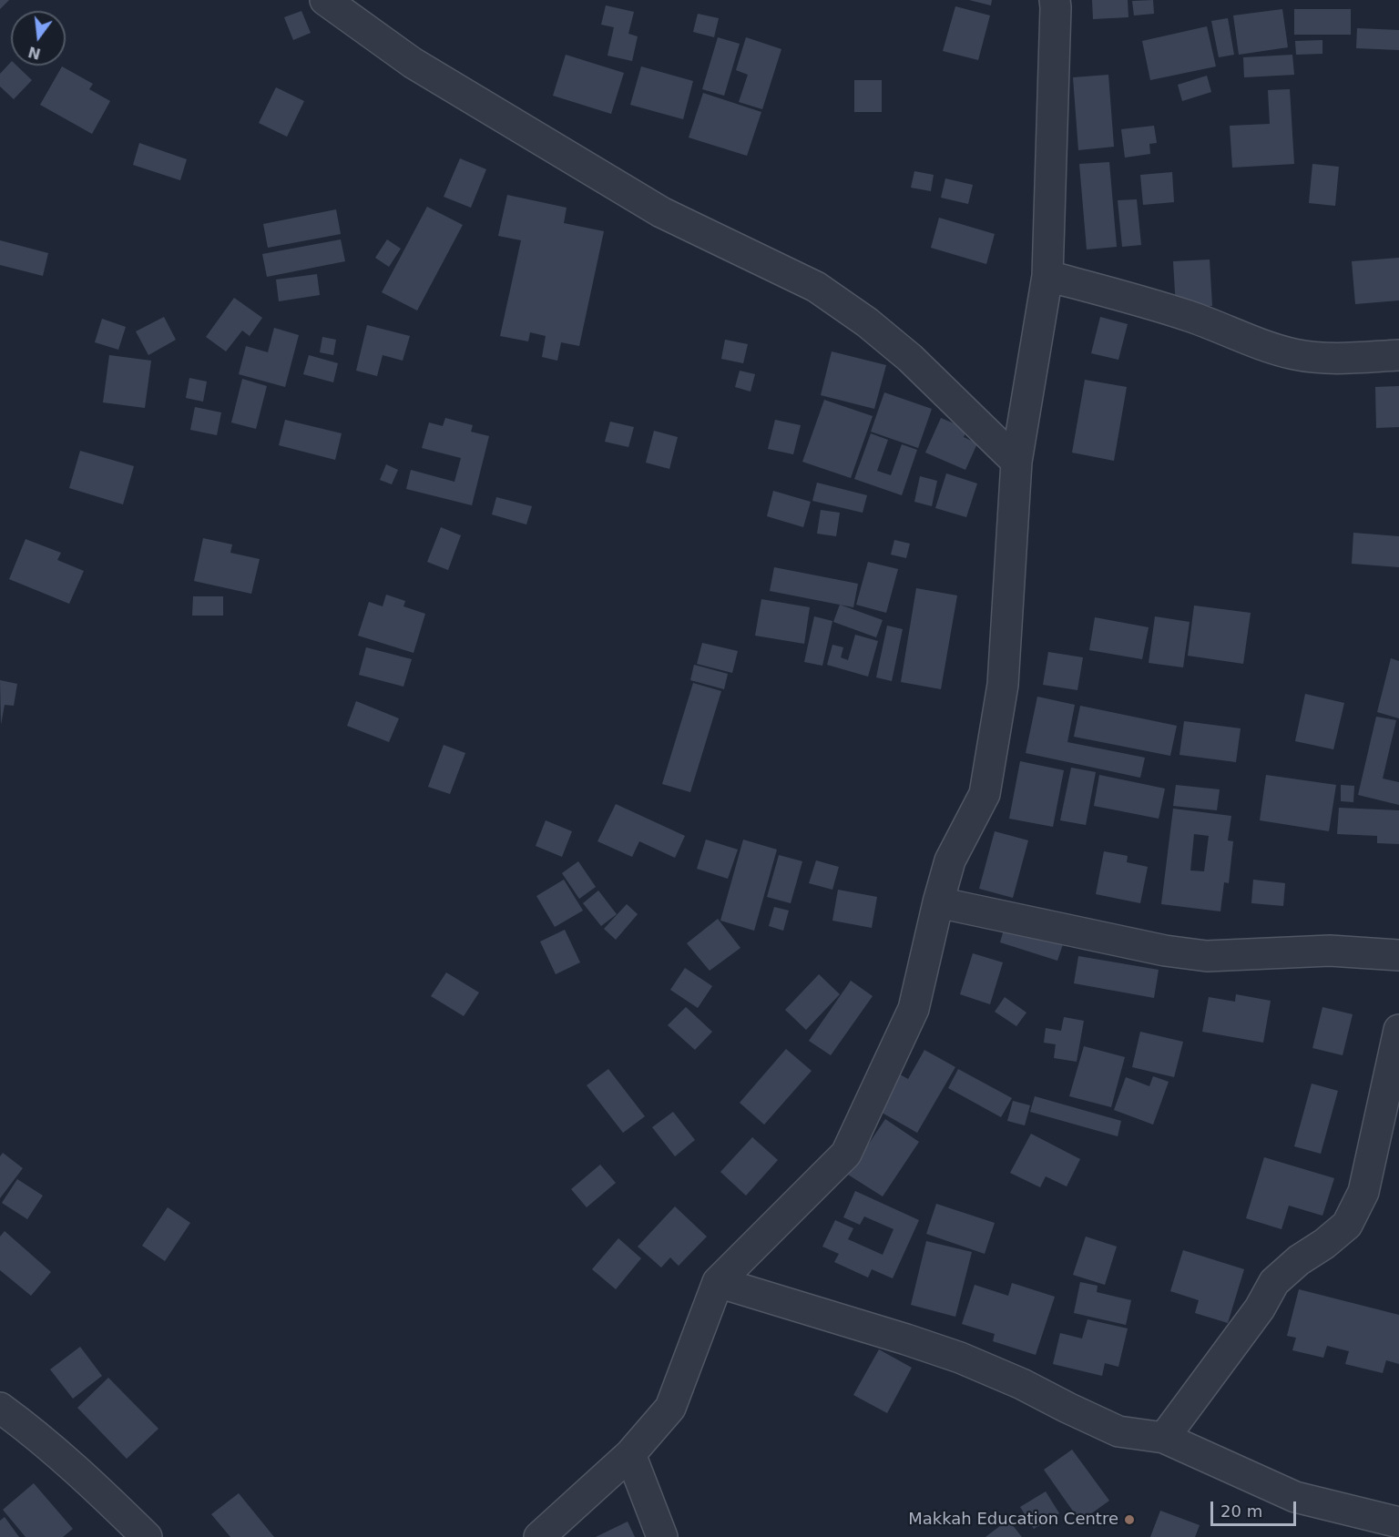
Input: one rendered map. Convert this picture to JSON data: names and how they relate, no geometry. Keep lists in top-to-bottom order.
{
  "places": ["Makkah Education Centre"],
  "scale_bar": "20 m",
  "north": "bottom"
}
